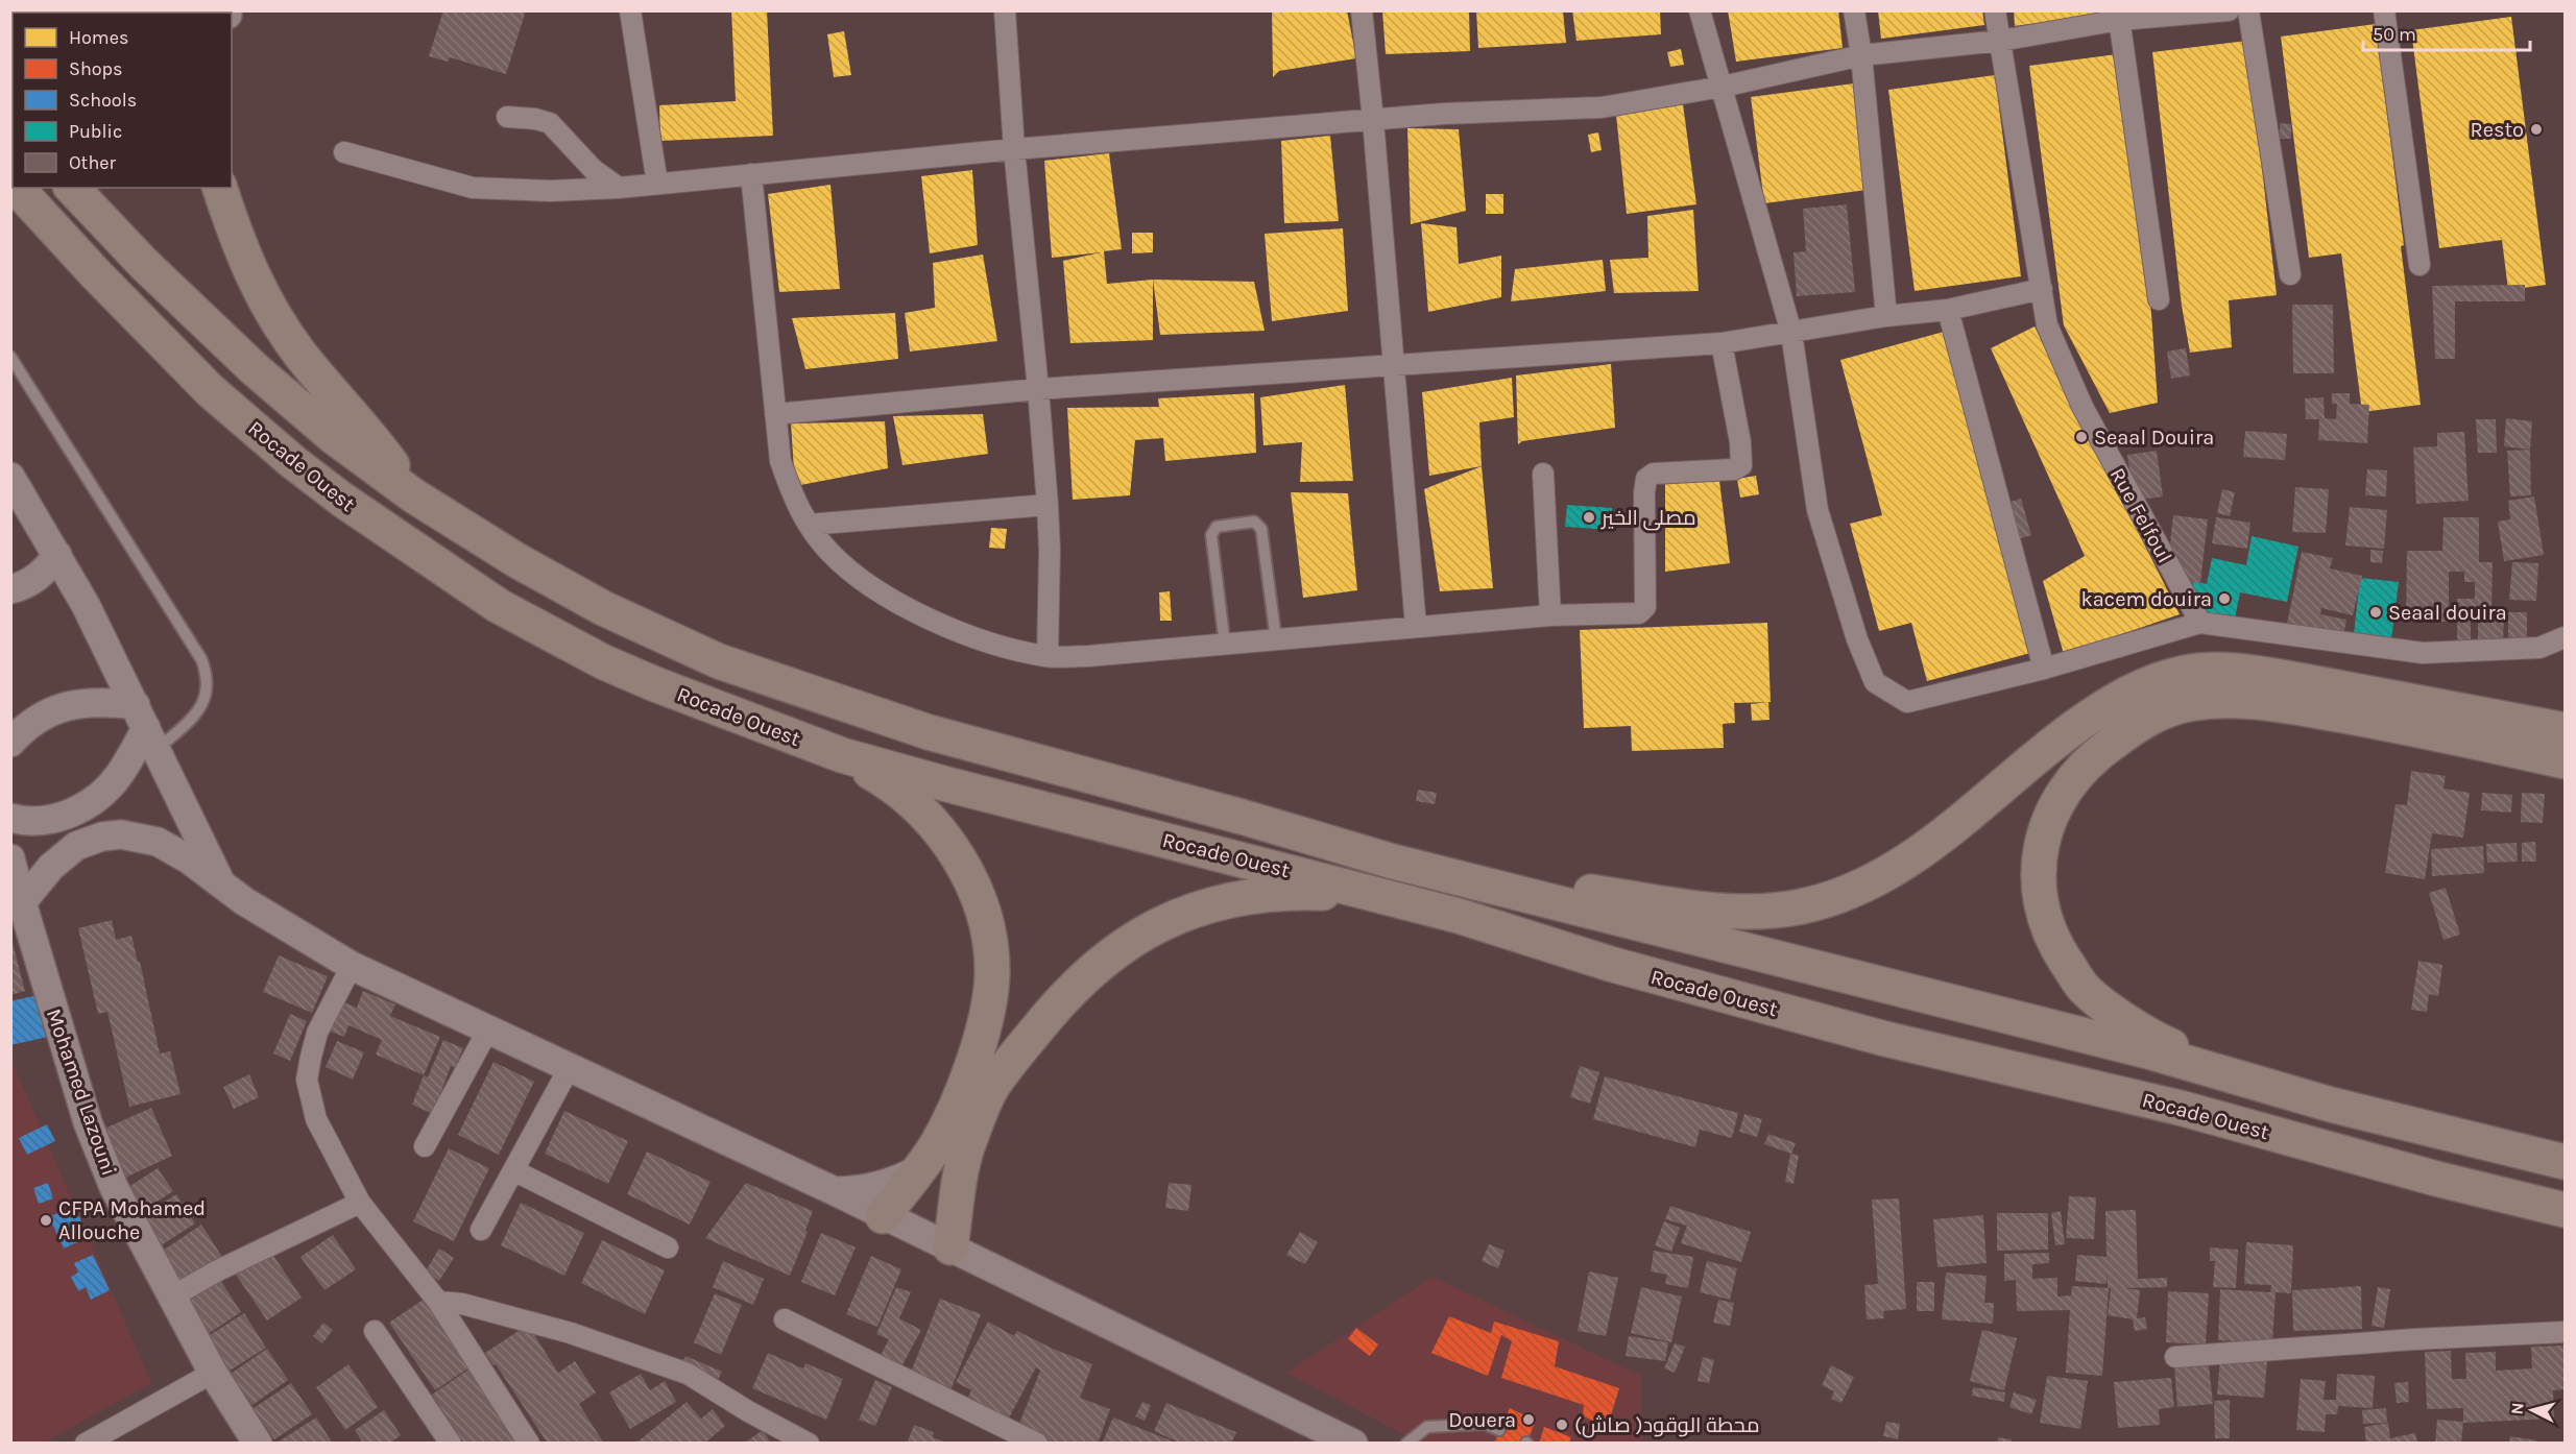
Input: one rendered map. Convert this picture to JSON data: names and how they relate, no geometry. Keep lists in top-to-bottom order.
{
  "streets": {
    "highway": ["Rocade Ouest"],
    "main road": ["Mohamed Lazouni"],
    "street": ["Rue Felfoul"]
  },
  "places": [
    "Resto",
    "Seaal Douira",
    "مصلى الخير",
    "kacem douira",
    "Seaal douira",
    "CFPA Mohamed Allouche",
    "Douera",
    "محطة الوقود( صاش)"
  ],
  "legend": [
    "Homes",
    "Shops",
    "Schools",
    "Public",
    "Other"
  ],
  "scale_bar": "50 m",
  "north": "left"
}
